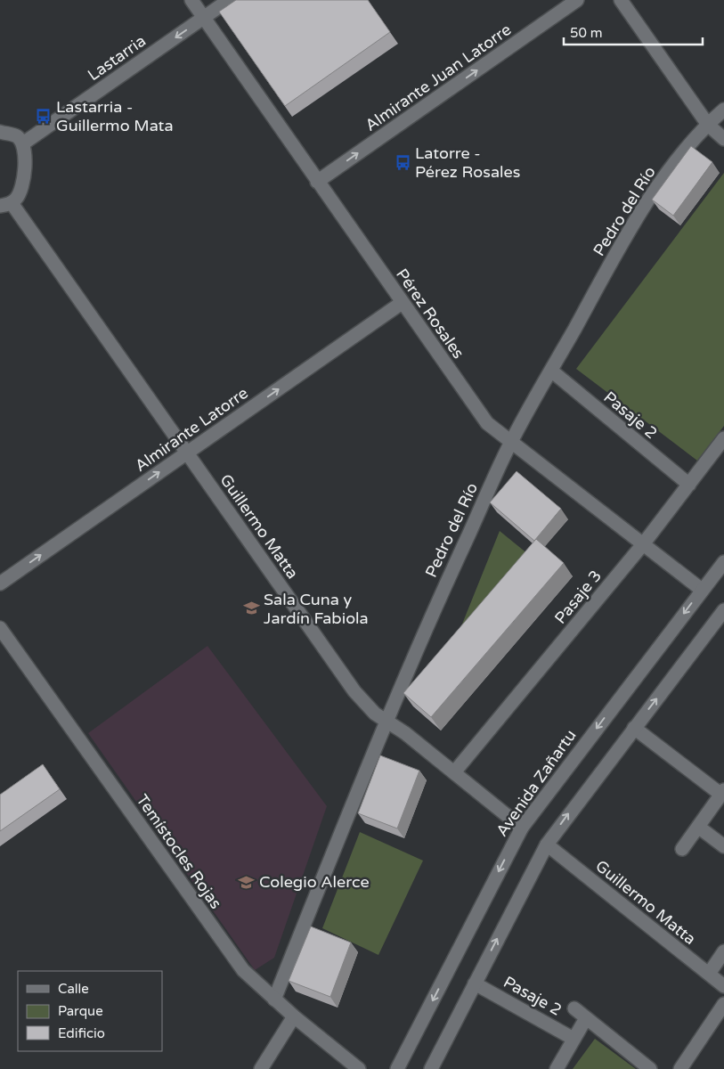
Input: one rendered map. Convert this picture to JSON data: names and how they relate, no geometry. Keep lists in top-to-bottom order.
{
  "streets": {
    "street": [
      "Lastarria",
      "Almirante Juan Latorre",
      "Pedro del Río",
      "Pérez Rosales",
      "Pasaje 2",
      "Almirante Latorre",
      "Guillermo Matta",
      "Pasaje 3",
      "Avenida Zañartu",
      "Temístocles Rojas"
    ]
  },
  "crossings": [
    ["Lastarria", "Pérez Rosales"],
    ["Lastarria", "Guillermo Matta"],
    ["Almirante Juan Latorre", "Pérez Rosales"],
    ["Pedro del Río", "Pérez Rosales"],
    ["Pedro del Río", "Pasaje 2"],
    ["Pedro del Río", "Guillermo Matta"],
    ["Pedro del Río", "Temístocles Rojas"],
    ["Pérez Rosales", "Almirante Latorre"],
    ["Pérez Rosales", "Pasaje 3"],
    ["Pérez Rosales", "Avenida Zañartu"],
    ["Pasaje 2", "Pasaje 3"],
    ["Almirante Latorre", "Guillermo Matta"],
    ["Guillermo Matta", "Pasaje 3"],
    ["Guillermo Matta", "Avenida Zañartu"]
  ],
  "one_way": ["Lastarria", "Almirante Juan Latorre", "Almirante Latorre"],
  "places": {
    "bus stop": ["Lastarria - Guillermo Mata", "Latorre - Pérez Rosales"],
    "school or university": ["Sala Cuna y Jardín Fabiola", "Colegio Alerce"]
  },
  "legend": ["Calle", "Parque", "Edificio"],
  "scale_bar": "50 m"
}
